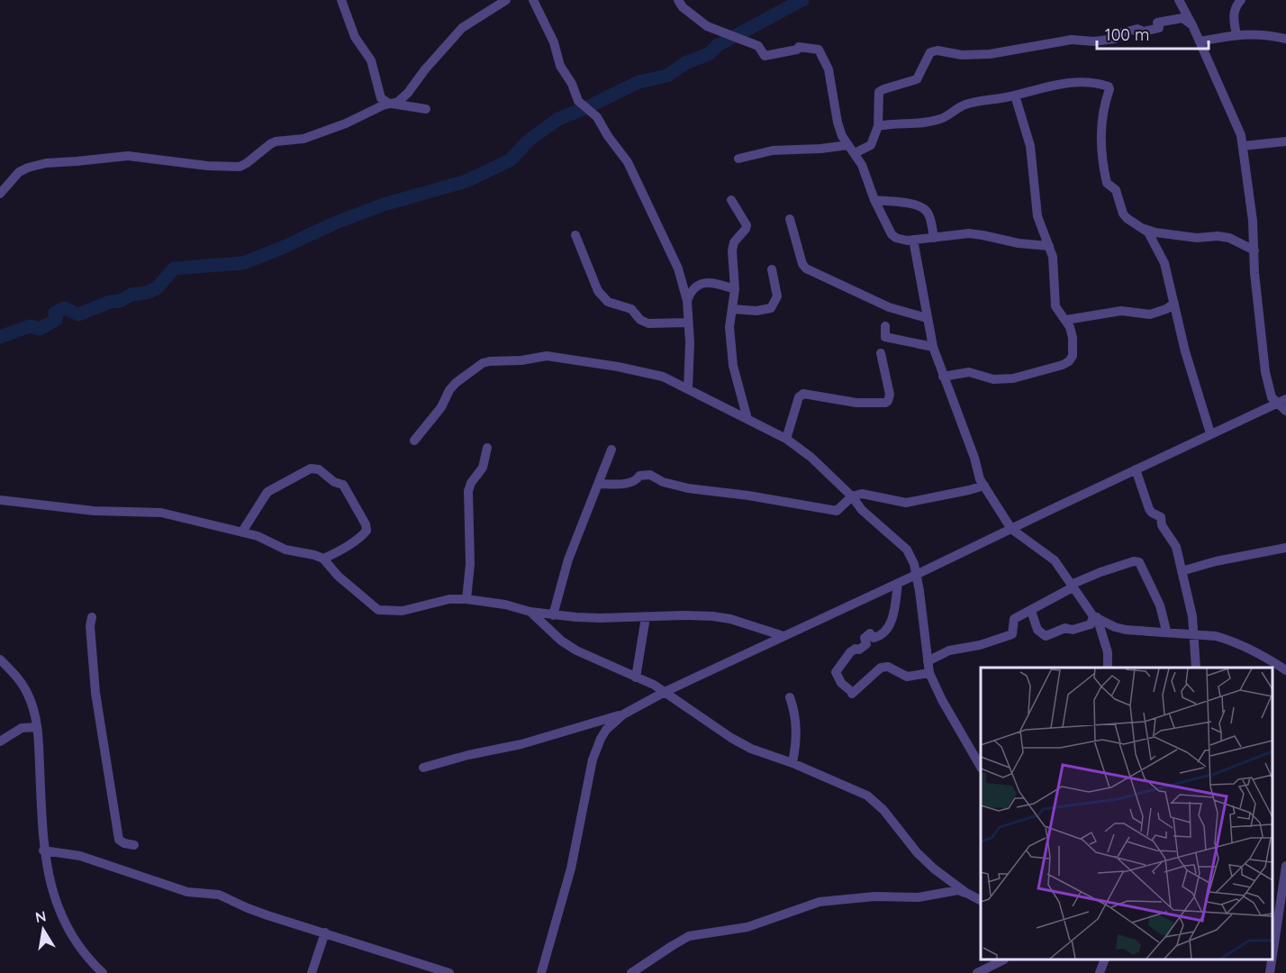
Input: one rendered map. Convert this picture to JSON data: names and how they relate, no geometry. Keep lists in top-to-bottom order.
{
  "scale_bar": "100 m",
  "north": "top"
}
